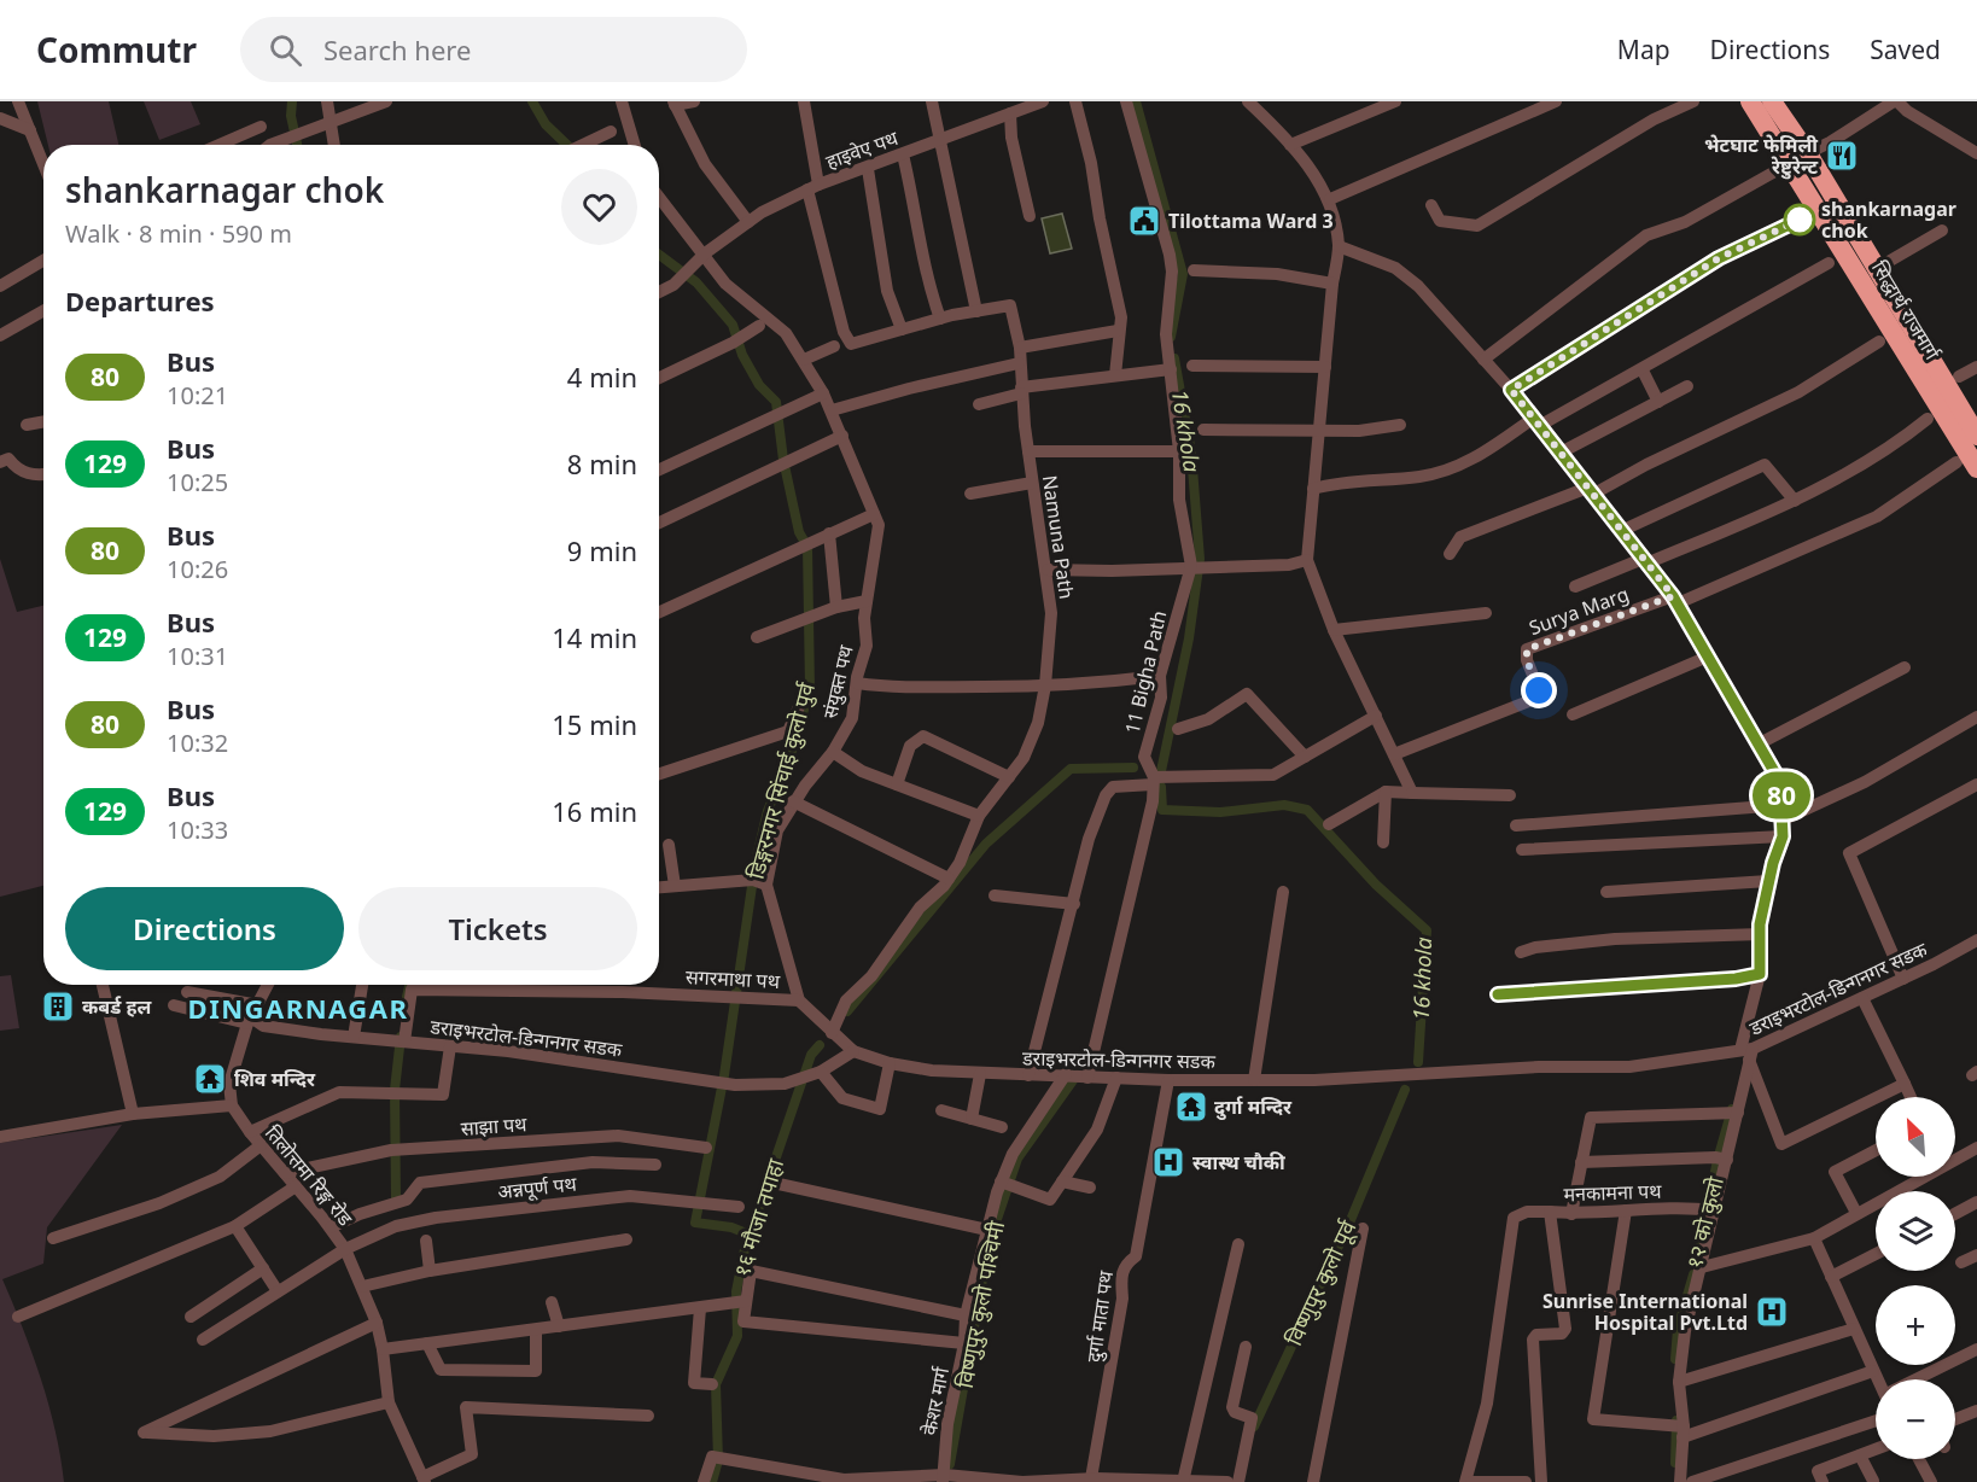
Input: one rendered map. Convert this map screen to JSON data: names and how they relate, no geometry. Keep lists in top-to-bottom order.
{
  "streets": {
    "highway": ["सिद्धार्थ राजमार्ग"],
    "street": [
      "हाइवेए पथ",
      "Namuna Path",
      "Surya Marg",
      "11 Bigha Path",
      "संयुक्त पथ",
      "सगरमाथा पथ",
      "डराइभरटोल-डिन्गनगर सडक",
      "साझा पथ",
      "तिलोत्तमा रिङ्ग रोड",
      "अन्नपूर्ण पथ",
      "मनकामना पथ",
      "दुर्गा माता पथ",
      "केशर मार्ग"
    ]
  },
  "crossings": [
    ["हाइवेए पथ", "Namuna Path"],
    ["Namuna Path", "संयुक्त पथ"],
    ["11 Bigha Path", "डराइभरटोल-डिन्गनगर सडक"],
    ["संयुक्त पथ", "सगरमाथा पथ"],
    ["संयुक्त पथ", "डराइभरटोल-डिन्गनगर सडक"],
    ["सगरमाथा पथ", "डराइभरटोल-डिन्गनगर सडक"],
    ["डराइभरटोल-डिन्गनगर सडक", "दुर्गा माता पथ"],
    ["डराइभरटोल-डिन्गनगर सडक", "केशर मार्ग"],
    ["साझा पथ", "तिलोत्तमा रिङ्ग रोड"],
    ["तिलोत्तमा रिङ्ग रोड", "अन्नपूर्ण पथ"]
  ],
  "districts": ["DINGARNAGAR"],
  "water": [
    "16 khola",
    "डिङ्गरनगर सिंचाई कुलो पुर्व",
    "१६ मौजा तपाहा",
    "१२ को कुलो",
    "विष्णुपुर कुलो पूर्व",
    "विष्णुपुर कुलो पश्चिमी"
  ],
  "places": {
    "restaurant": ["भेटघाट फेमिली रेष्टुरेन्ट"],
    "other": ["shankarnagar chok"],
    "public building": ["Tilottama Ward 3"],
    "building": ["कबर्ड हल"],
    "temple": ["शिव मन्दिर", "दुर्गा मन्दिर"],
    "hospital": ["स्वास्थ चौकी", "Sunrise International Hospital Pvt.Ltd"]
  },
  "lines": ["bus line 80"],
  "north": "top left",
  "page": {
    "header": "Commutr",
    "search": "Search here",
    "nav": ["Map", "Directions", "Saved"],
    "on_map": "80",
    "heading": [
      ["shankarnagar chok", "Walk · 8 min · 590 m"],
      "Departures"
    ],
    "list": [
      {
        "mark": "80",
        "name": "Bus",
        "note": "10:21",
        "value": "4 min"
      },
      {
        "mark": "129",
        "name": "Bus",
        "note": "10:25",
        "value": "8 min"
      },
      {
        "mark": "80",
        "name": "Bus",
        "note": "10:26",
        "value": "9 min"
      },
      {
        "mark": "129",
        "name": "Bus",
        "note": "10:31",
        "value": "14 min"
      },
      {
        "mark": "80",
        "name": "Bus",
        "note": "10:32",
        "value": "15 min"
      },
      {
        "mark": "129",
        "name": "Bus",
        "note": "10:33",
        "value": "16 min"
      }
    ],
    "buttons": ["Directions", "Tickets"],
    "map_buttons": ["+", "−"]
  }
}
